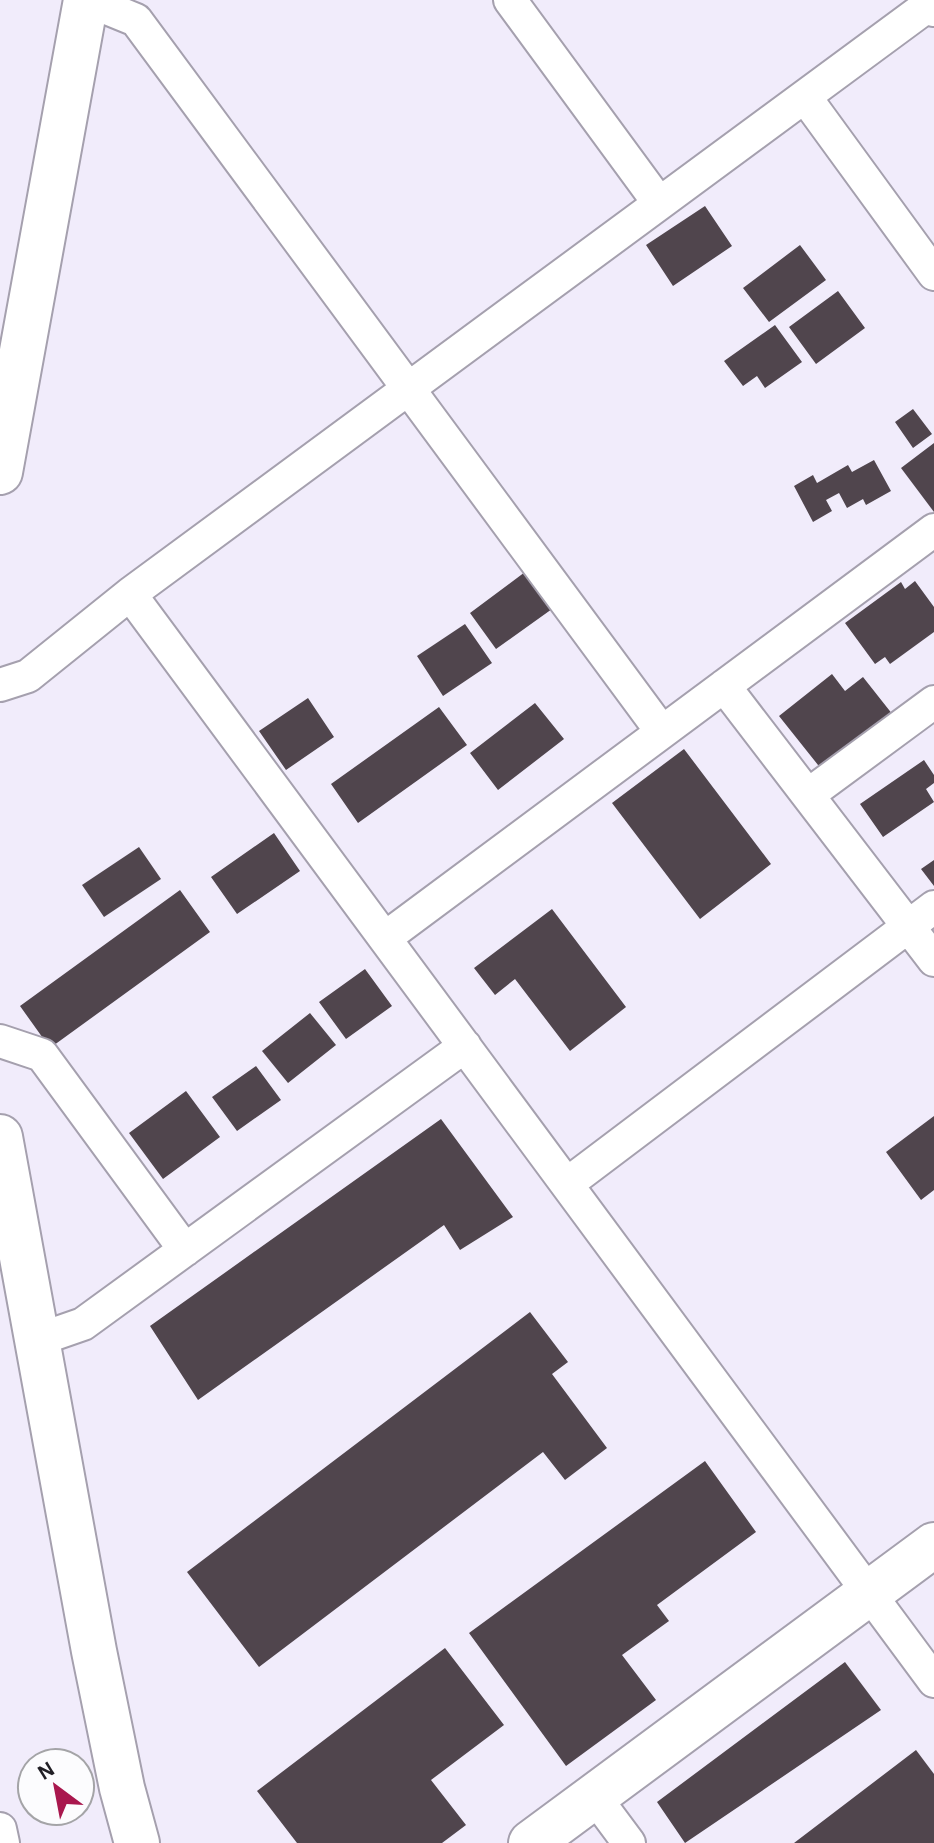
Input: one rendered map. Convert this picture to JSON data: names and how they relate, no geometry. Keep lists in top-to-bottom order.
{
  "north": "top left"
}
